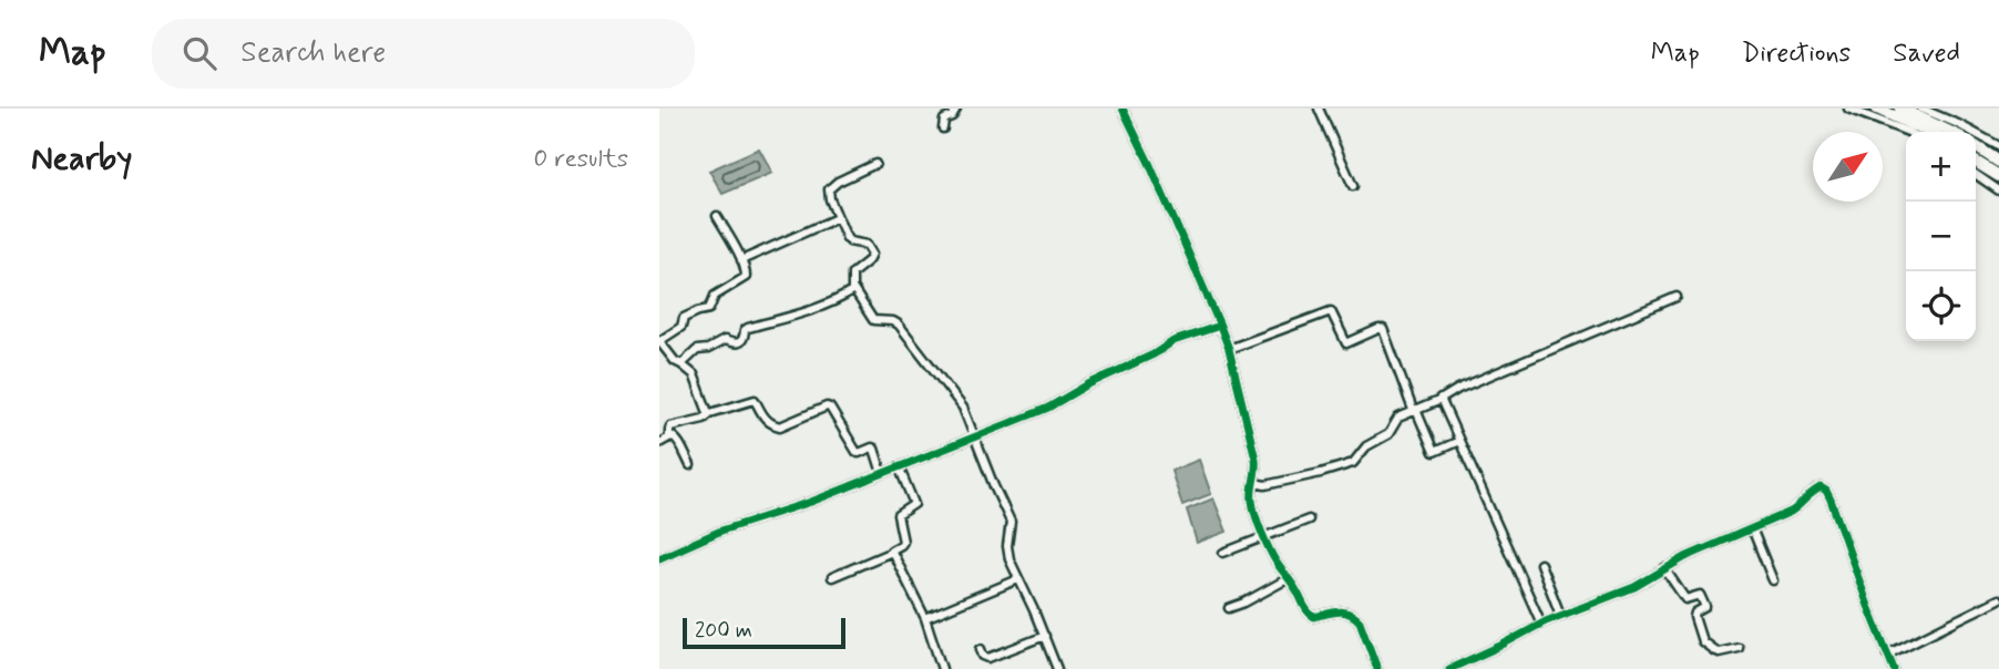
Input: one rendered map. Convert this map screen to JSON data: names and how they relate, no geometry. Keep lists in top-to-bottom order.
{
  "scale_bar": "200 m",
  "north": "top right",
  "page": {
    "header": "Map",
    "search": "Search here",
    "nav": ["Map", "Directions", "Saved"],
    "heading": ["Nearby", "0 results"],
    "map_buttons": ["+", "−"],
    "scale": "200 m"
  }
}
